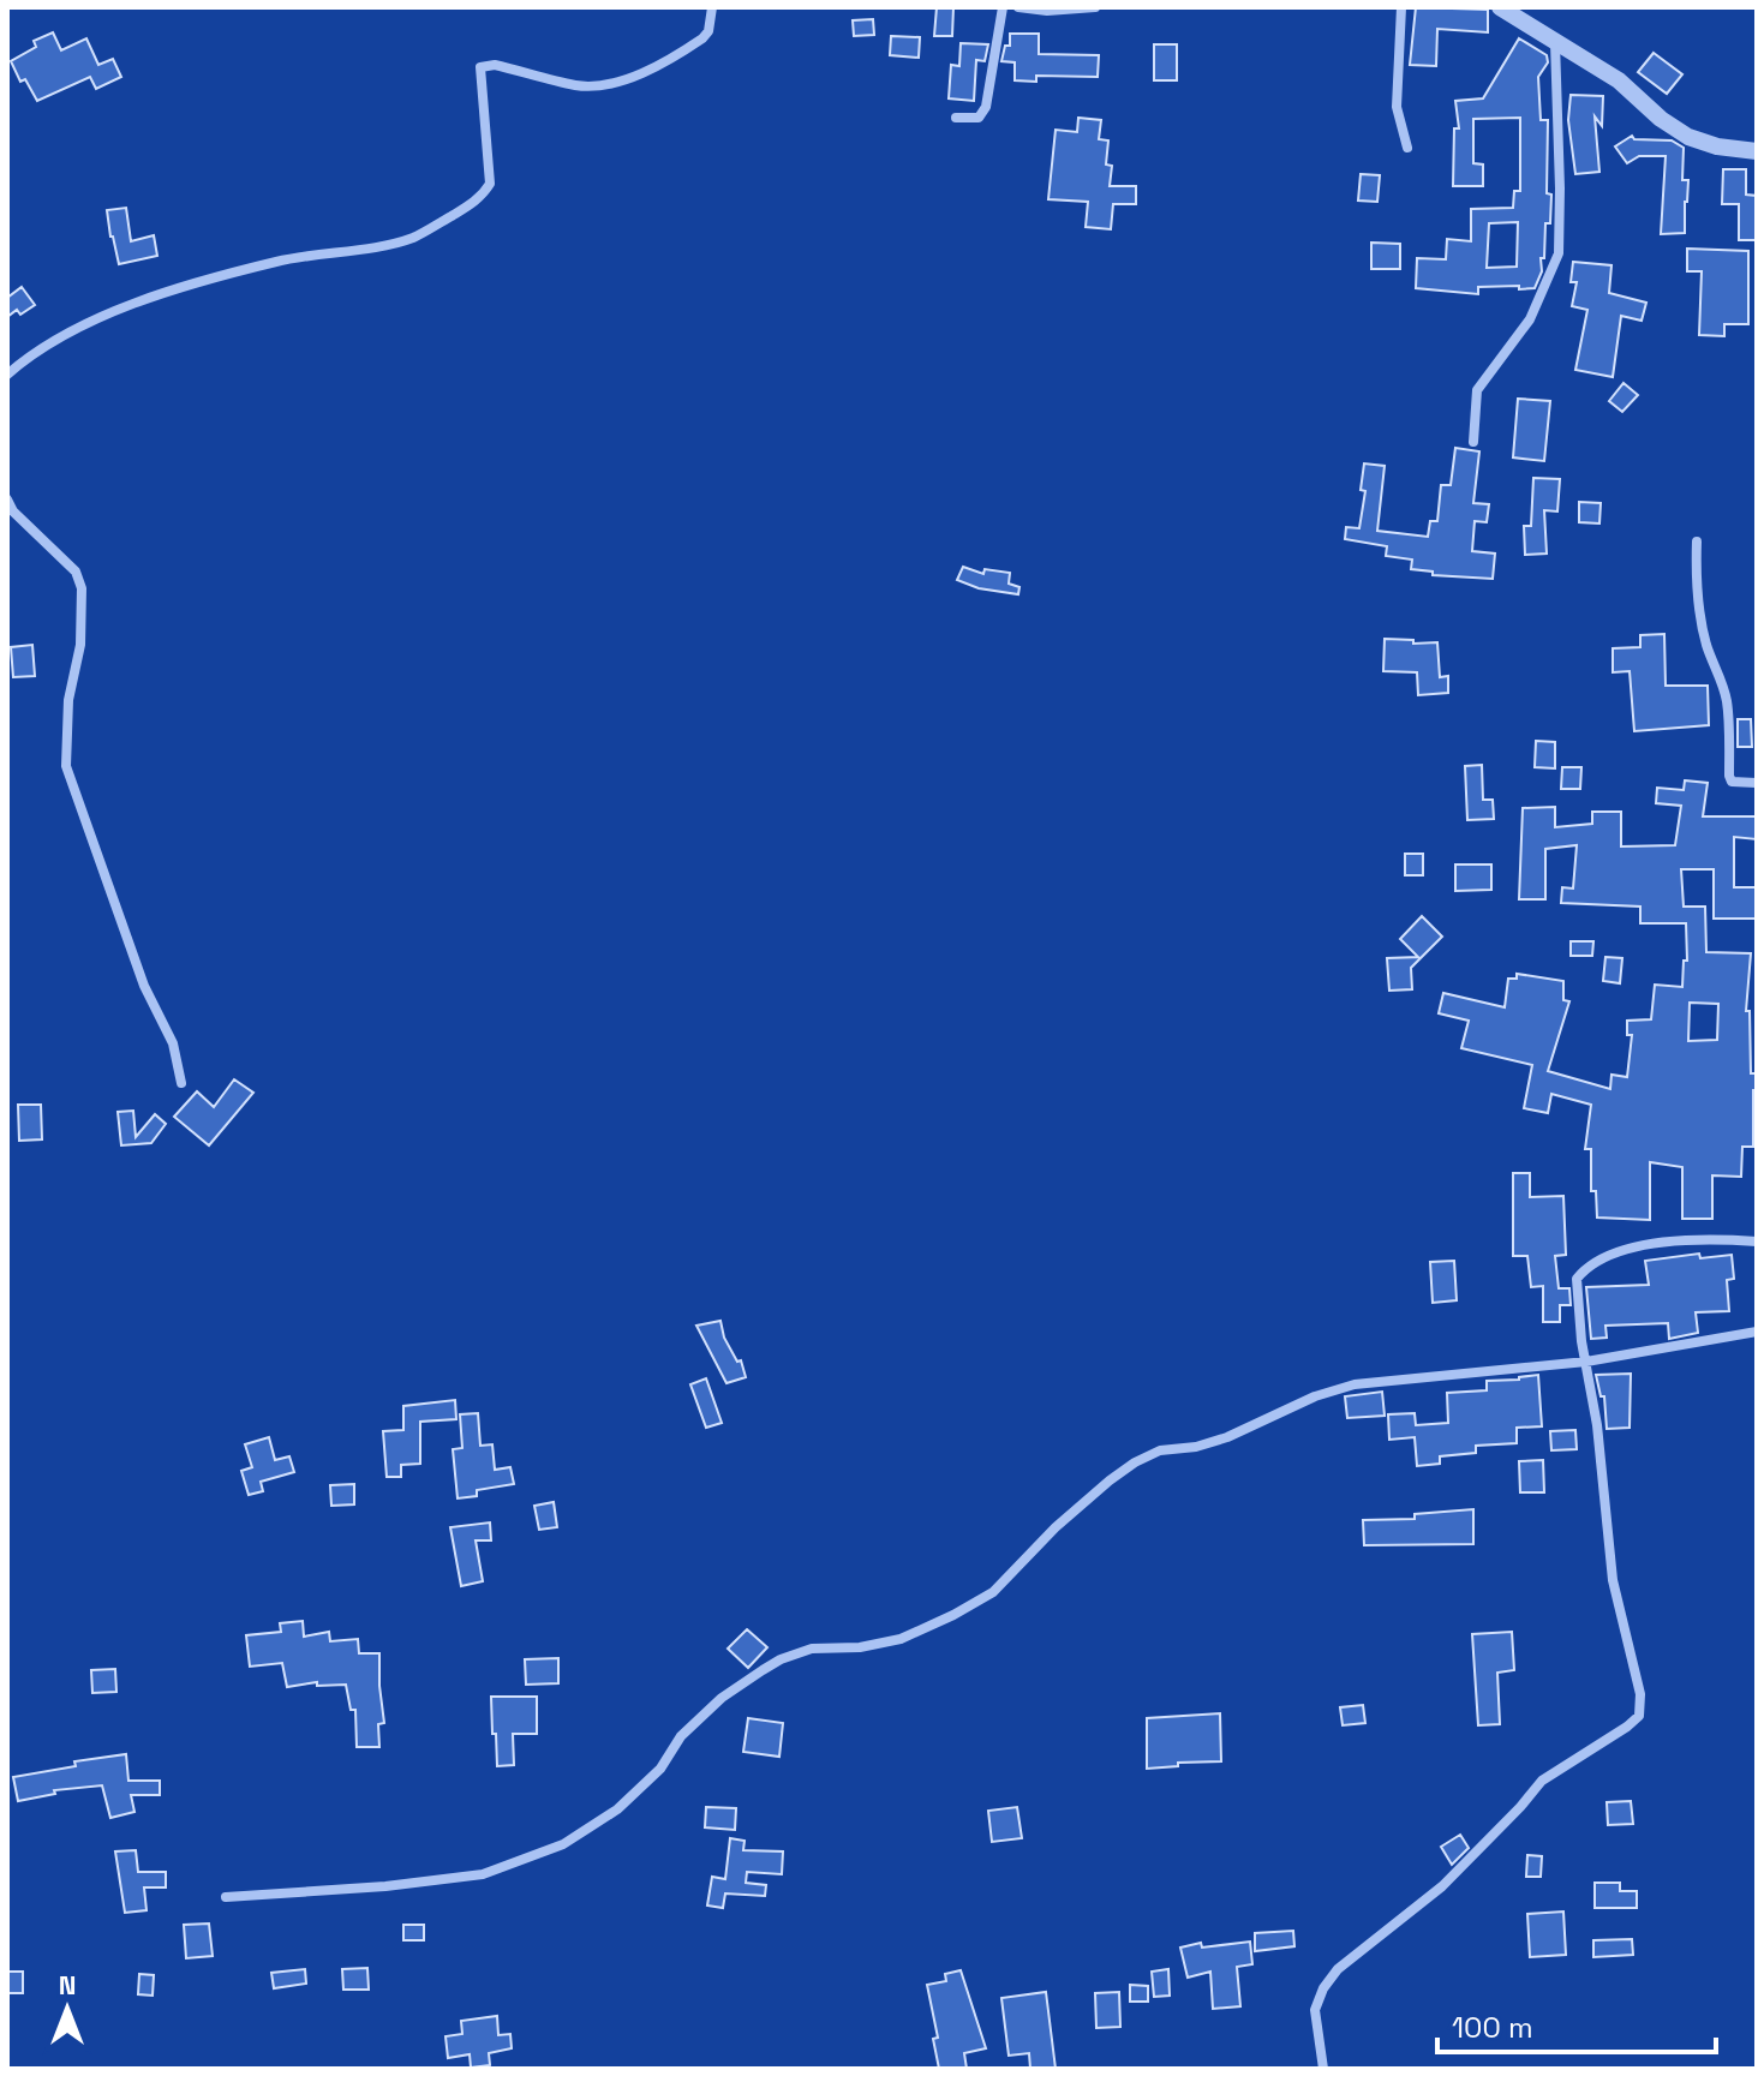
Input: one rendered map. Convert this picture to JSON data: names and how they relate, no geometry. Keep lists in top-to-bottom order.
{
  "scale_bar": "100 m",
  "north": "top"
}
